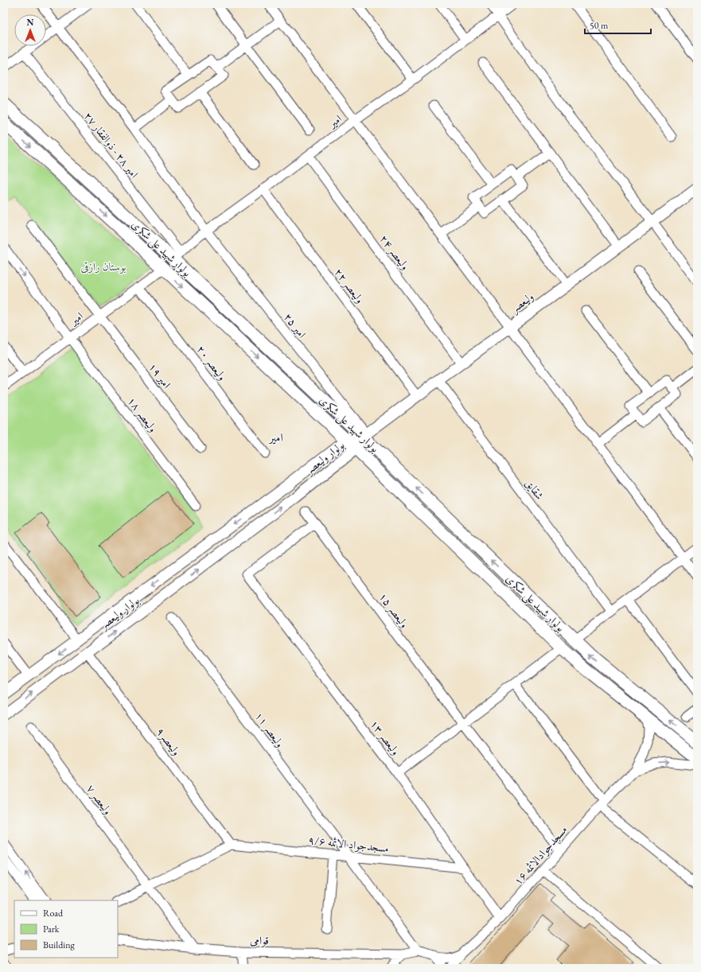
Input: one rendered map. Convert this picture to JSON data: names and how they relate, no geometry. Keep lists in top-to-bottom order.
{
  "streets": {
    "main road": ["بولوار شهید علی شکری"],
    "street": [
      "امیر",
      "امیر ۲۸ - ذوالفقار ۲۷",
      "ولیعصر ۲۴",
      "ولیعصر ۲۲",
      "ولیعصر",
      "امیر ۲۵",
      "ولیعصر ۲۰",
      "امیر ۱۹",
      "ولیعصر ۱۸",
      "بولوار ولیعصر",
      "شقایق",
      "ولیعصر ۱۵",
      "ولیعصر ۱۱",
      "ولیعصر ۱۳",
      "ولیعصر۹",
      "ولیعصر ۷",
      "مسجدجواد الائمه ۹/۶",
      "مسجدجوادالائمه ۱۶",
      "قوامی"
    ]
  },
  "crossings": [
    ["امیر", "امیر ۲۸ - ذوالفقار ۲۷"],
    ["امیر", "بولوار شهید علی شکری"],
    ["امیر", "ولیعصر ۲۴"],
    ["امیر", "ولیعصر ۲۲"],
    ["امیر", "امیر ۲۵"],
    ["امیر", "ولیعصر ۲۰"],
    ["امیر", "امیر ۱۹"],
    ["امیر", "ولیعصر ۱۸"],
    ["امیر ۲۸ - ذوالفقار ۲۷", "بولوار شهید علی شکری"],
    ["بولوار شهید علی شکری", "ولیعصر"],
    ["بولوار شهید علی شکری", "امیر ۲۵"],
    ["بولوار شهید علی شکری", "بولوار ولیعصر"],
    ["ولیعصر ۲۴", "ولیعصر"],
    ["ولیعصر ۲۲", "ولیعصر"],
    ["ولیعصر", "امیر ۲۵"],
    ["ولیعصر", "بولوار ولیعصر"],
    ["ولیعصر", "شقایق"],
    ["امیر ۲۵", "بولوار ولیعصر"],
    ["بولوار ولیعصر", "ولیعصر۹"],
    ["ولیعصر ۱۵", "ولیعصر ۱۳"],
    ["ولیعصر ۱۵", "مسجدجوادالائمه ۱۶"],
    ["ولیعصر ۱۱", "مسجدجواد الائمه ۹/۶"],
    ["ولیعصر ۱۱", "قوامی"],
    ["ولیعصر ۱۳", "مسجدجواد الائمه ۹/۶"],
    ["ولیعصر ۱۳", "مسجدجوادالائمه ۱۶"],
    ["ولیعصر۹", "مسجدجواد الائمه ۹/۶"],
    ["ولیعصر ۷", "قوامی"]
  ],
  "districts": ["امیر"],
  "parks": ["بوستان رازقی"],
  "legend": ["Road", "Park", "Building"],
  "scale_bar": "50 m",
  "north": "top"
}
